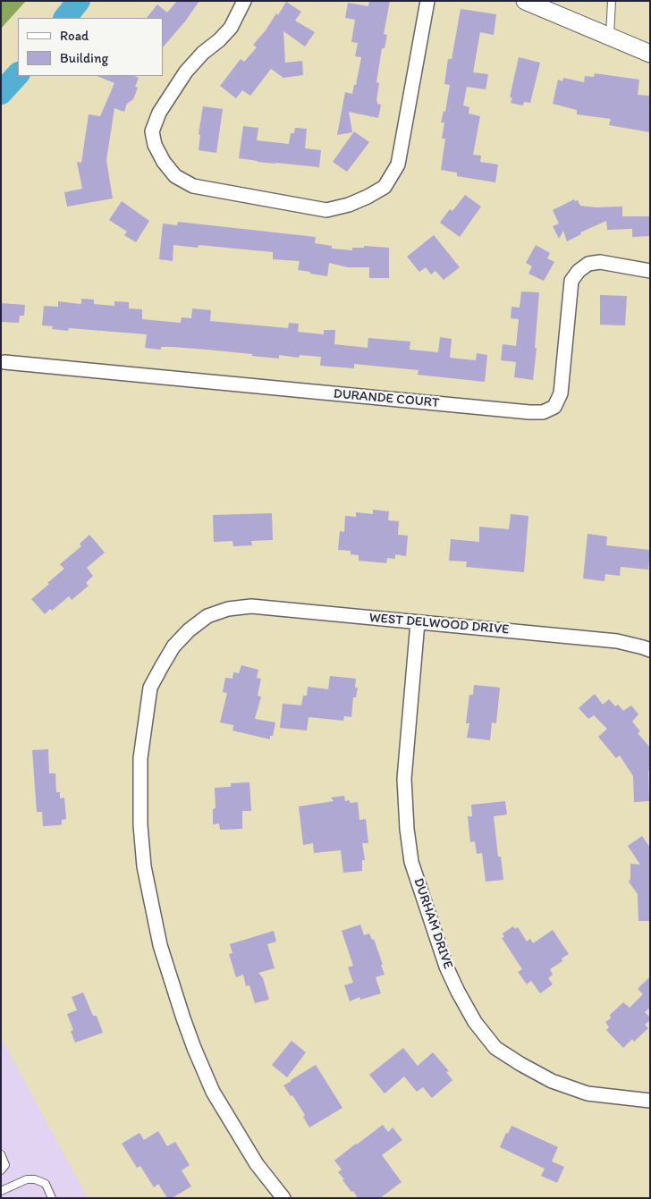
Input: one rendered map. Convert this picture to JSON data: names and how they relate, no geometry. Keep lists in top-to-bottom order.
{
  "streets": {
    "street": ["DURANDE COURT", "WEST DELWOOD DRIVE", "DURHAM DRIVE"]
  },
  "crossings": [
    ["WEST DELWOOD DRIVE", "DURHAM DRIVE"]
  ],
  "legend": ["Road", "Building"]
}
